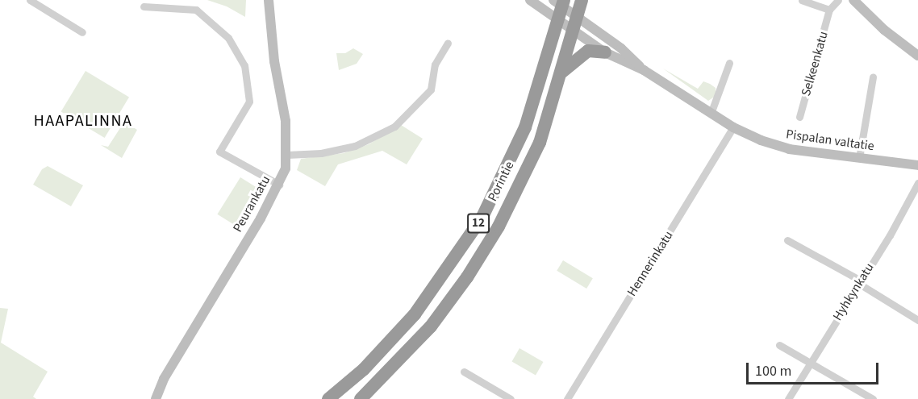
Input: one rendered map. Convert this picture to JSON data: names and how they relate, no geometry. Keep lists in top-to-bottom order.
{
  "streets": {
    "highway": ["Porintie", "12"],
    "main road": ["Pispalan valtatie", "Peurankatu"],
    "street": ["Selkeenkatu", "Hennerinkatu", "Hyhkynkatu"]
  },
  "crossings": [
    ["Pispalan valtatie", "Porintie"],
    ["Pispalan valtatie", "Hennerinkatu"]
  ],
  "districts": ["HAAPALINNA"],
  "scale_bar": "100 m"
}
